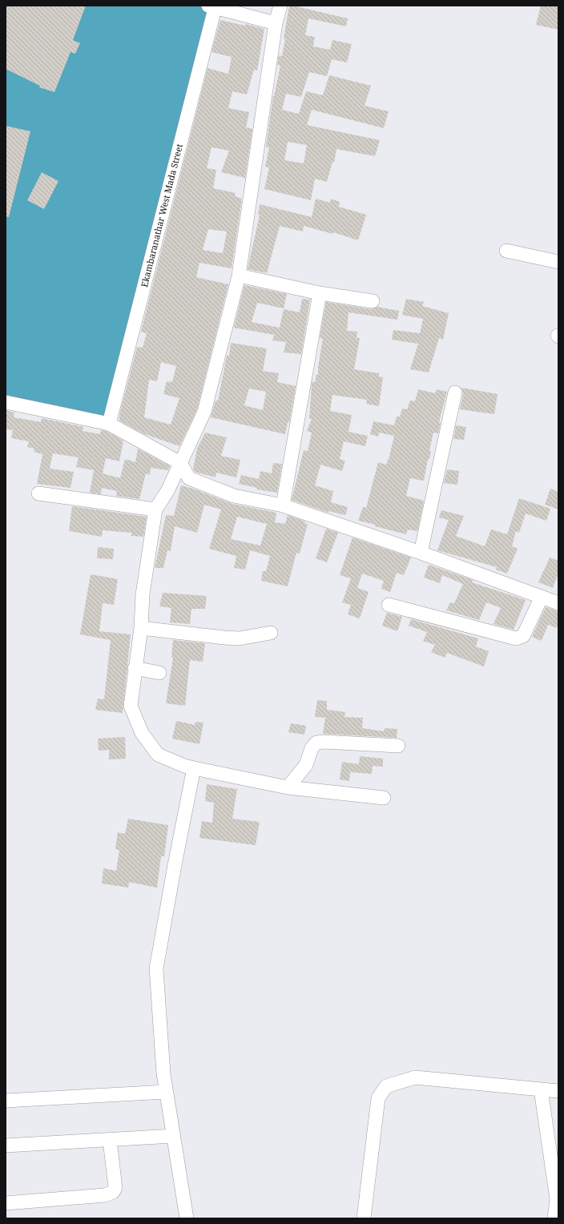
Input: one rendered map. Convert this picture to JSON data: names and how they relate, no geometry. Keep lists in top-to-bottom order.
{
  "streets": {
    "street": ["Ekambaranathar West Mada Street"]
  }
}
